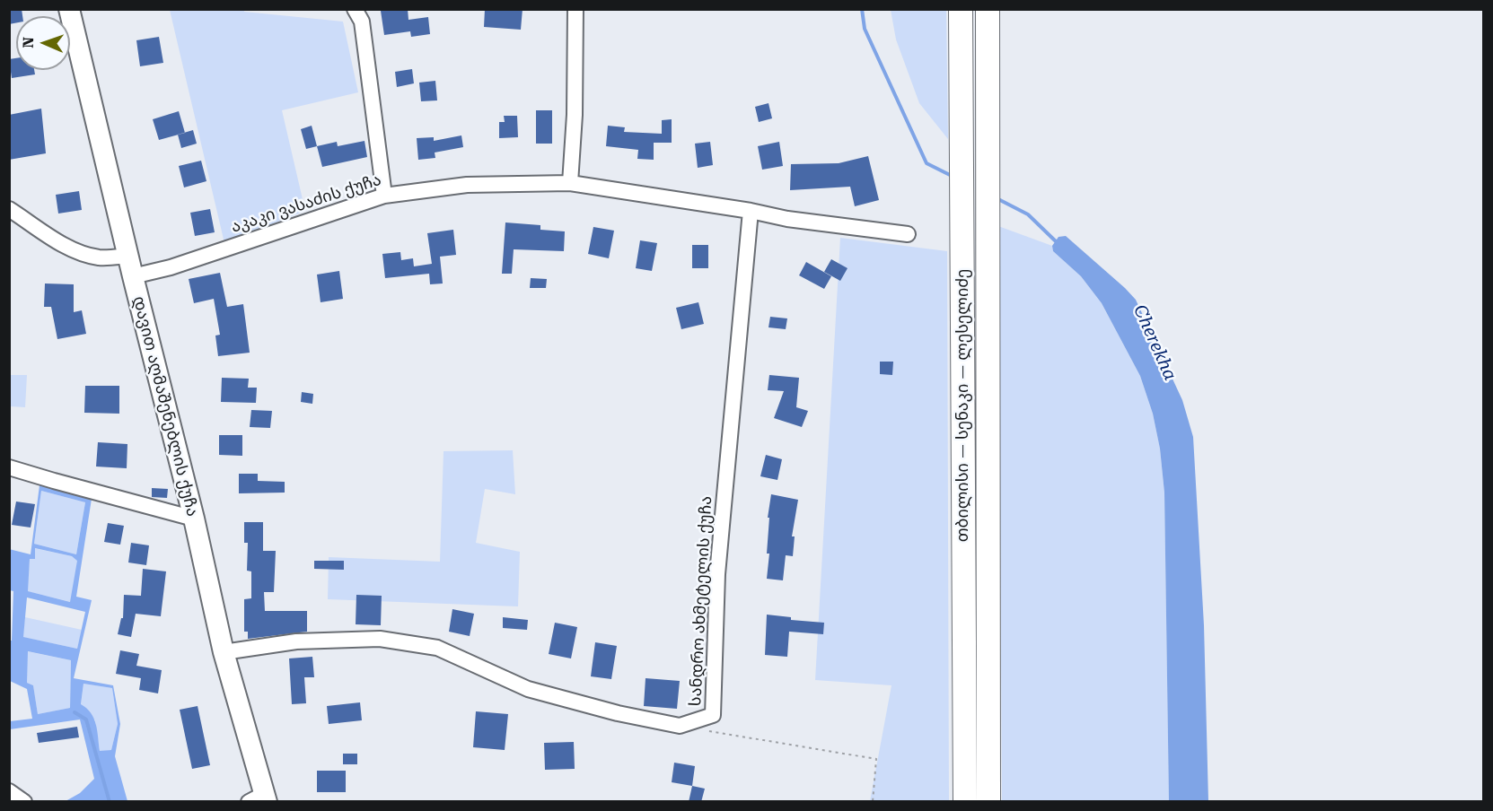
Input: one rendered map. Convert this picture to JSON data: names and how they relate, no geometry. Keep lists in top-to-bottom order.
{
  "streets": {
    "highway": ["თბილისი — სენაკი — ლესელიძე"],
    "main road": ["დავით აღმაშენებლის ქუჩა"],
    "street": ["აკაკი ვასაძის ქუჩა", "სანდრო ახმეტელის ქუჩა"]
  },
  "crossings": [
    ["აკაკი ვასაძის ქუჩა", "დავით აღმაშენებლის ქუჩა"],
    ["აკაკი ვასაძის ქუჩა", "სანდრო ახმეტელის ქუჩა"],
    ["დავით აღმაშენებლის ქუჩა", "სანდრო ახმეტელის ქუჩა"]
  ],
  "water": ["Cherekha"],
  "north": "left"
}
